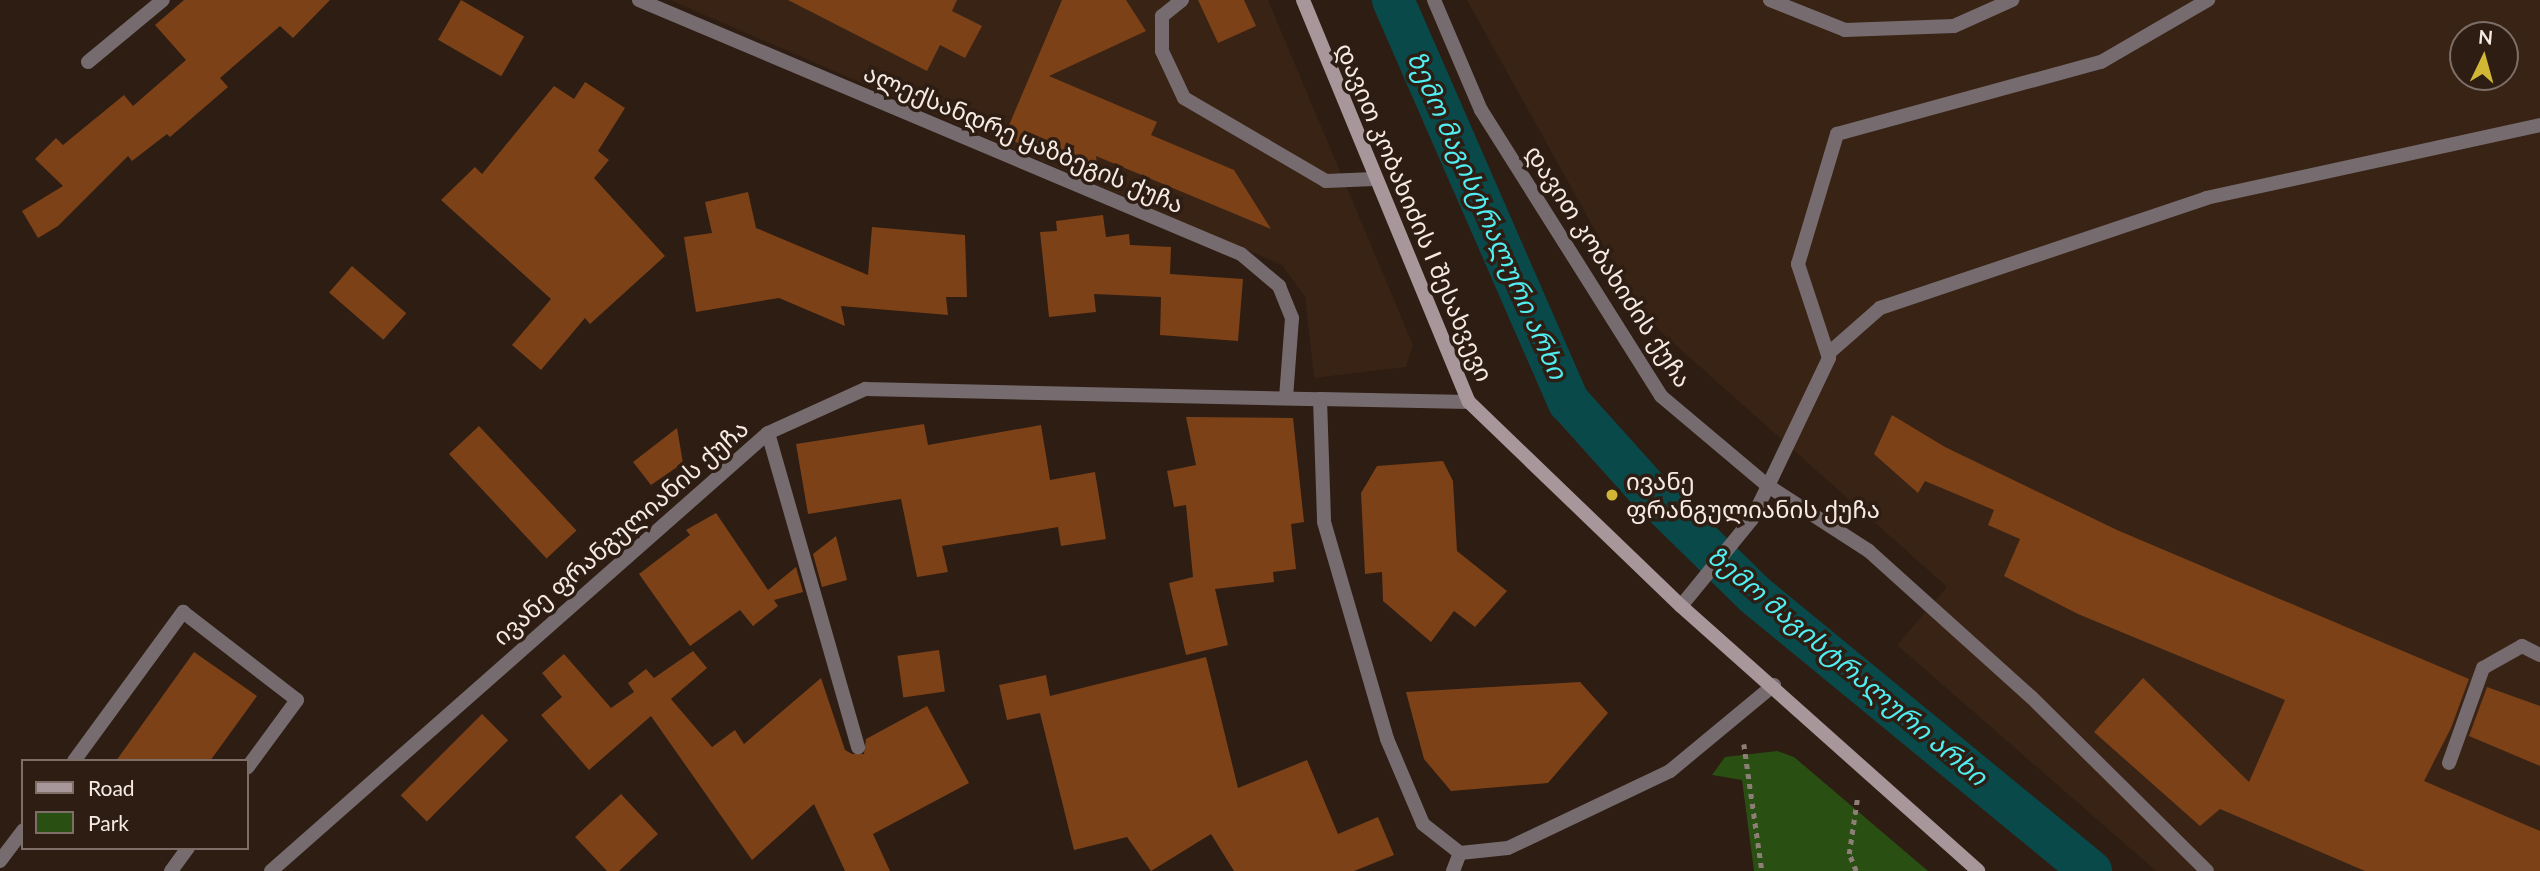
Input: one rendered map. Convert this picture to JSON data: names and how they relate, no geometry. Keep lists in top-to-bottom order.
{
  "streets": {
    "street": [
      "ალექსანდრე ყაზბეგის ქუჩა",
      "დავით კობახიძის I შესახვევი",
      "დავით კობახიძის ქუჩა",
      "ივანე ფრანგულიანის ქუჩა"
    ]
  },
  "crossings": [
    ["ალექსანდრე ყაზბეგის ქუჩა", "ივანე ფრანგულიანის ქუჩა"],
    ["დავით კობახიძის I შესახვევი", "ივანე ფრანგულიანის ქუჩა"]
  ],
  "water": ["ზემო მაგისტრალური არხი"],
  "places": ["ივანე ფრანგულიანის ქუჩა"],
  "legend": ["Road", "Park"],
  "north": "top"
}
